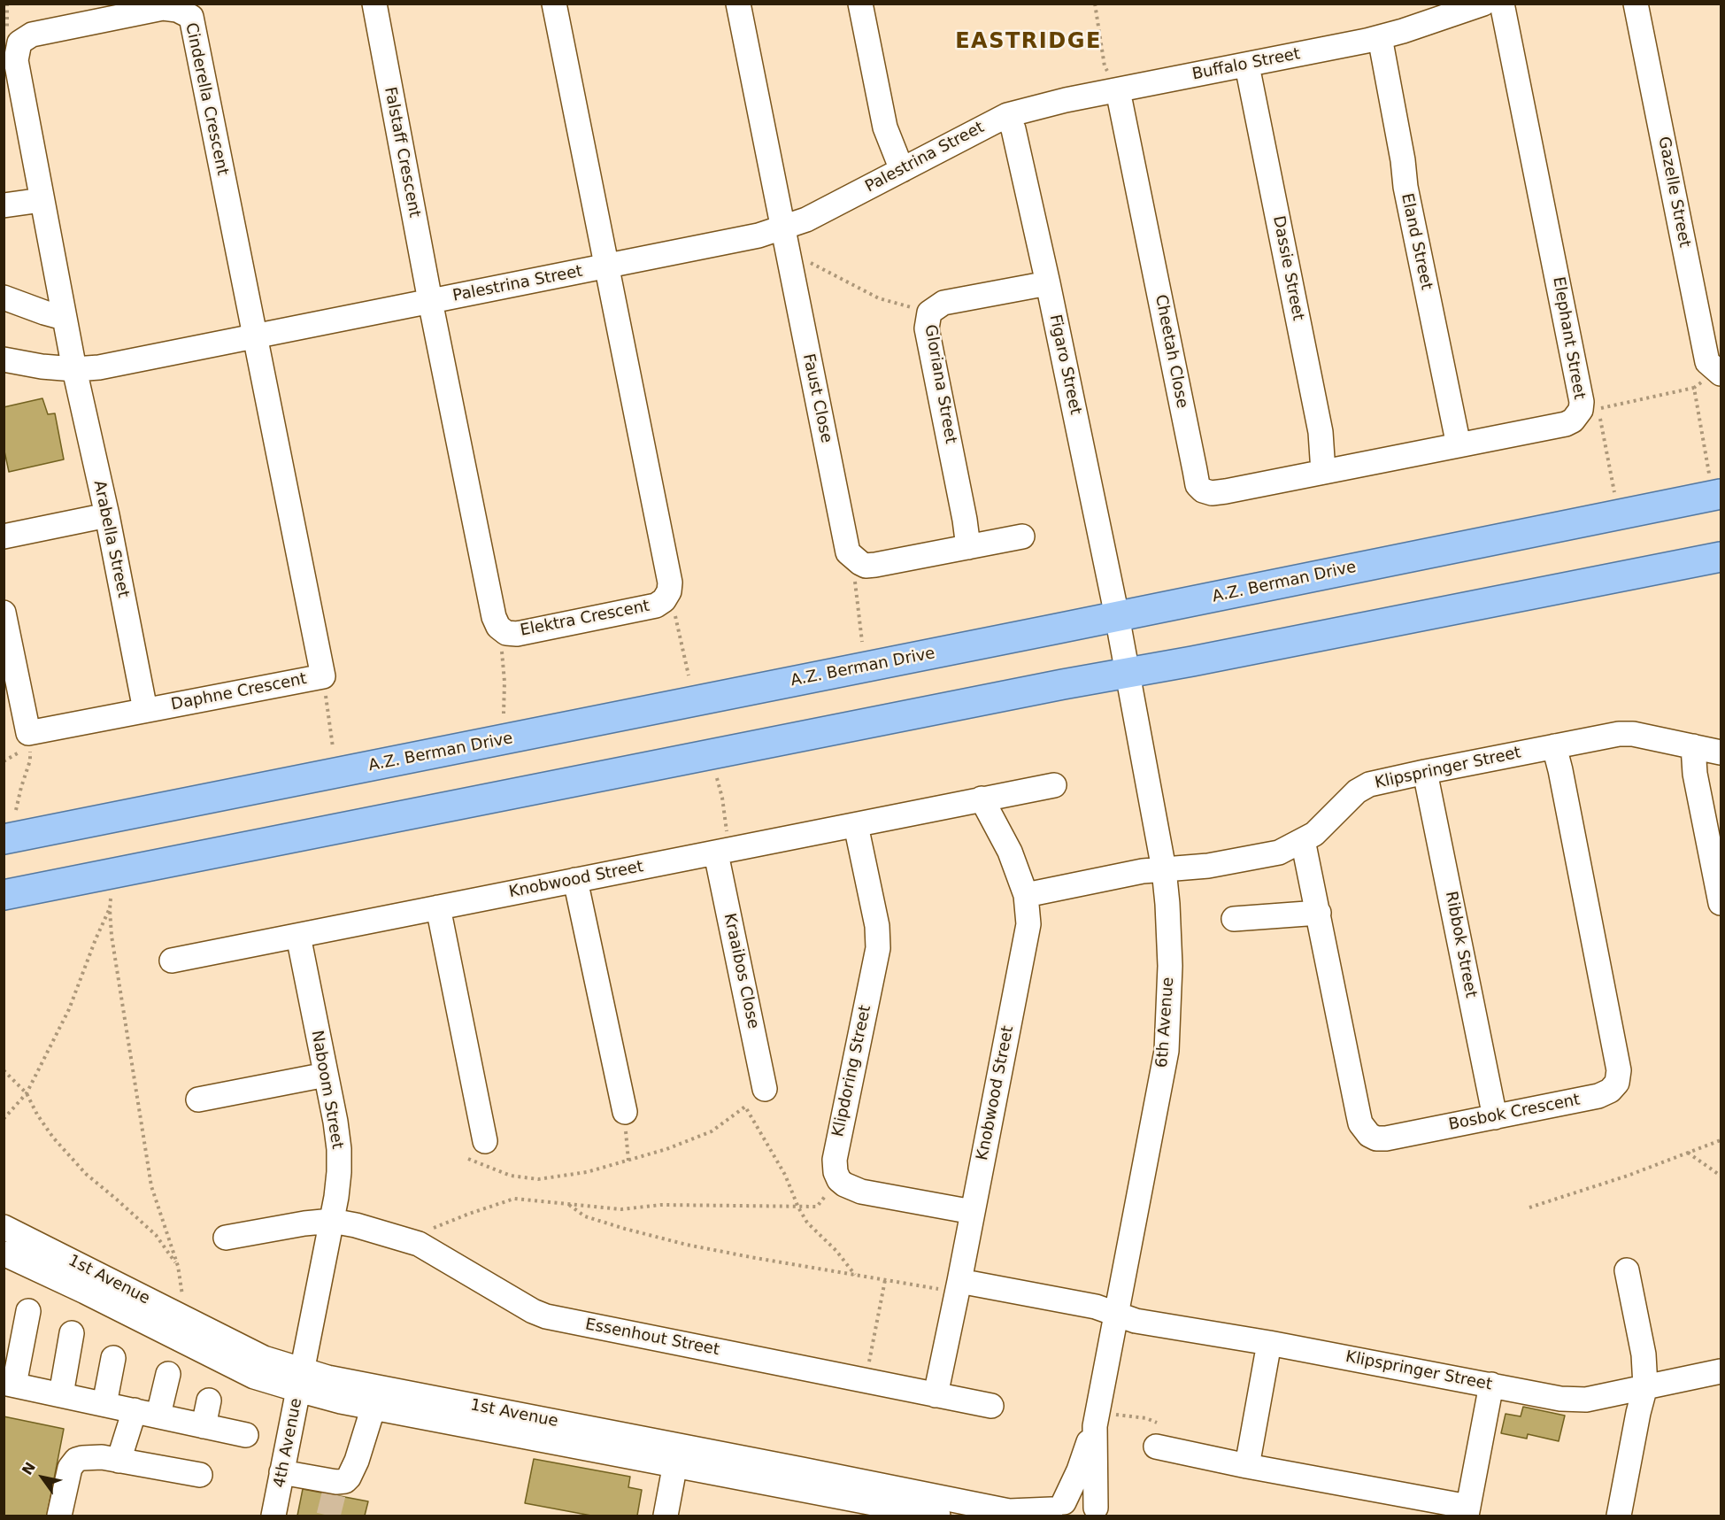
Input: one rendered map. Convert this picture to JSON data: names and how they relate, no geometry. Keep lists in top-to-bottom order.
{
  "streets": {
    "main road": ["A.Z. Berman Drive"],
    "street": [
      "Buffalo Street",
      "Cinderella Crescent",
      "Falstaff Crescent",
      "Palestrina Street",
      "Gazelle Street",
      "Eland Street",
      "Dassie Street",
      "Elephant Street",
      "Cheetah Close",
      "Figaro Street",
      "Gloriana Street",
      "Faust Close",
      "Arabella Street",
      "Elektra Crescent",
      "Daphne Crescent",
      "Klipspringer Street",
      "Knobwood Street",
      "Ribbok Street",
      "Kraaibos Close",
      "6th Avenue",
      "Klipdoring Street",
      "Naboom Street",
      "Bosbok Crescent",
      "1st Avenue",
      "Essenhout Street",
      "4th Avenue"
    ]
  },
  "crossings": [
    ["Buffalo Street", "Palestrina Street"],
    ["Buffalo Street", "Eland Street"],
    ["Buffalo Street", "Dassie Street"],
    ["Buffalo Street", "Cheetah Close"],
    ["Buffalo Street", "Figaro Street"],
    ["Cinderella Crescent", "Palestrina Street"],
    ["Cinderella Crescent", "Arabella Street"],
    ["Cinderella Crescent", "Daphne Crescent"],
    ["Falstaff Crescent", "Palestrina Street"],
    ["Falstaff Crescent", "Elektra Crescent"],
    ["Palestrina Street", "Figaro Street"],
    ["Palestrina Street", "Faust Close"],
    ["Palestrina Street", "Arabella Street"],
    ["Palestrina Street", "Elektra Crescent"],
    ["Palestrina Street", "Daphne Crescent"],
    ["Eland Street", "Elephant Street"],
    ["Dassie Street", "Elephant Street"],
    ["Dassie Street", "Cheetah Close"],
    ["Elephant Street", "Cheetah Close"],
    ["Figaro Street", "Gloriana Street"],
    ["Figaro Street", "A.Z. Berman Drive"],
    ["Figaro Street", "6th Avenue"],
    ["Arabella Street", "Daphne Crescent"],
    ["A.Z. Berman Drive", "6th Avenue"],
    ["Klipspringer Street", "Knobwood Street"],
    ["Klipspringer Street", "Ribbok Street"],
    ["Klipspringer Street", "6th Avenue"],
    ["Klipspringer Street", "Bosbok Crescent"],
    ["Knobwood Street", "Kraaibos Close"],
    ["Knobwood Street", "Klipdoring Street"],
    ["Knobwood Street", "Naboom Street"],
    ["Knobwood Street", "Essenhout Street"],
    ["Ribbok Street", "Bosbok Crescent"],
    ["6th Avenue", "1st Avenue"],
    ["Naboom Street", "1st Avenue"],
    ["Naboom Street", "Essenhout Street"],
    ["Naboom Street", "4th Avenue"],
    ["1st Avenue", "4th Avenue"]
  ],
  "districts": ["EASTRIDGE"],
  "north": "top left"
}
